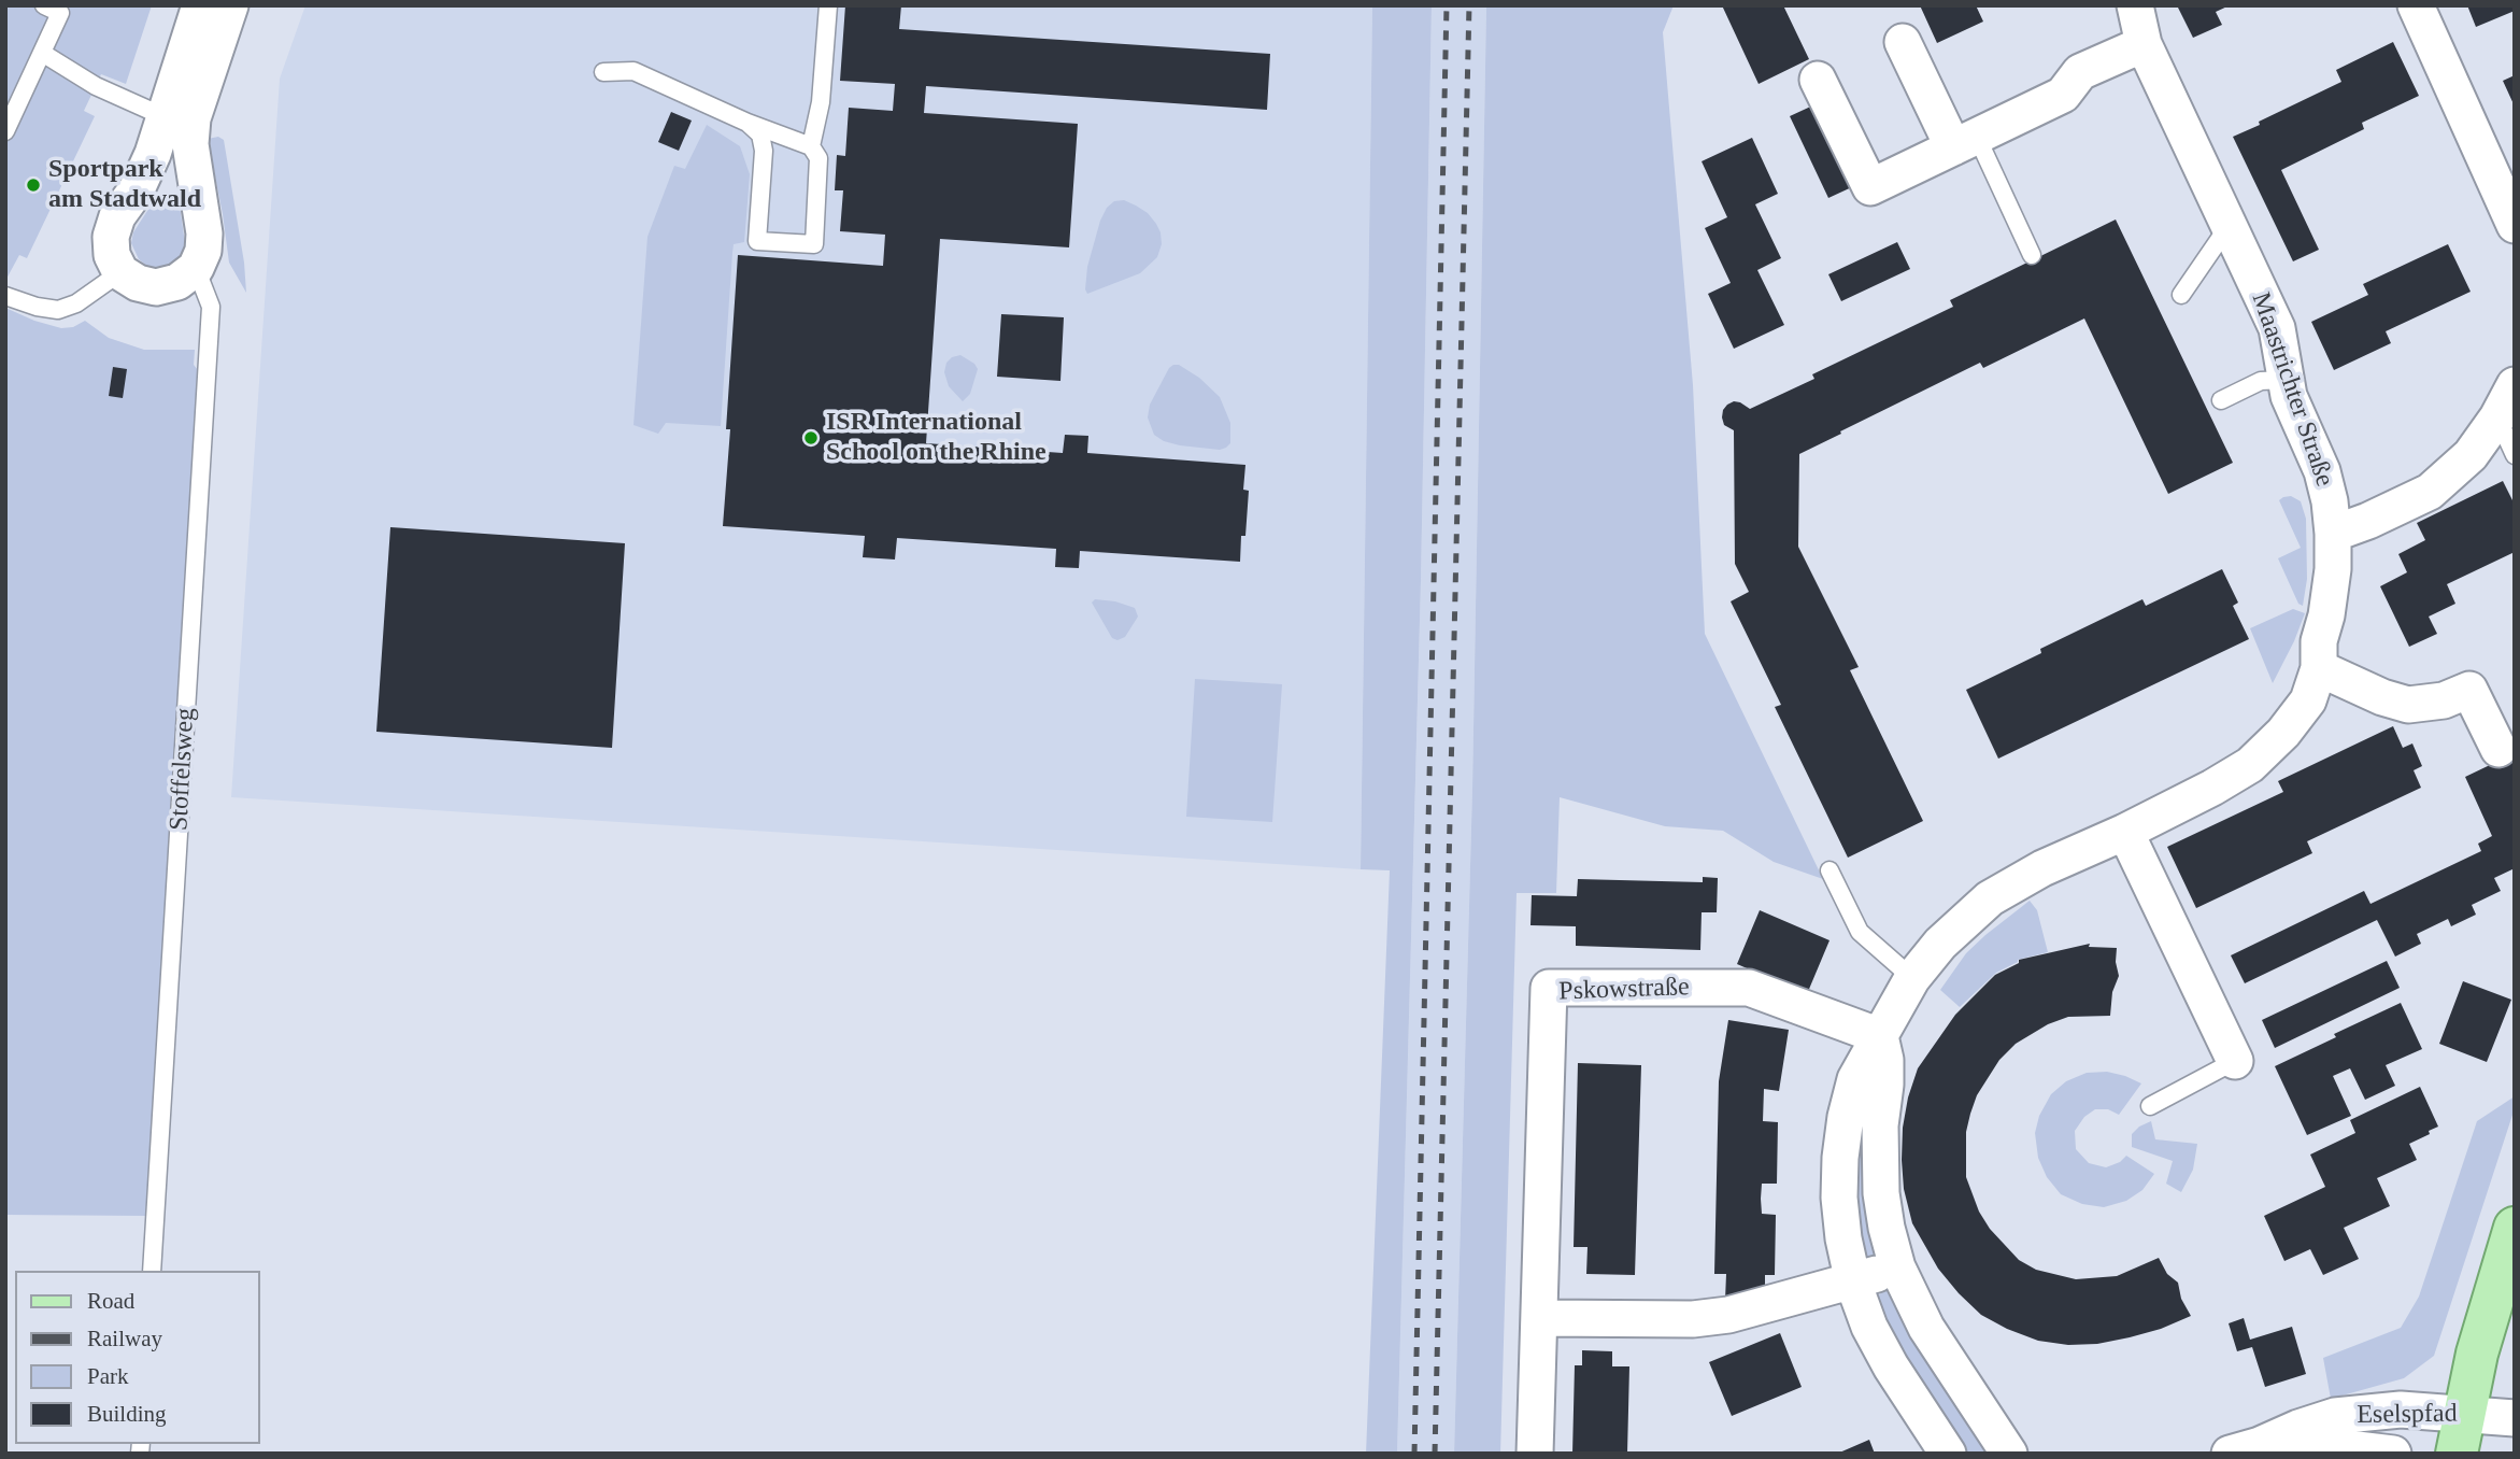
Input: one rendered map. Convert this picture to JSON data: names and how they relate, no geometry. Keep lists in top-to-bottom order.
{
  "streets": {
    "street": ["Maastrichter Straße", "Pskowstraße", "Eselspfad"],
    "lane": ["Stoffelsweg"]
  },
  "crossings": [
    ["Maastrichter Straße", "Pskowstraße"]
  ],
  "places": ["Sportpark am Stadtwald", "ISR International School on the Rhine"],
  "legend": [
    "Road",
    "Railway",
    "Park",
    "Building"
  ]
}
